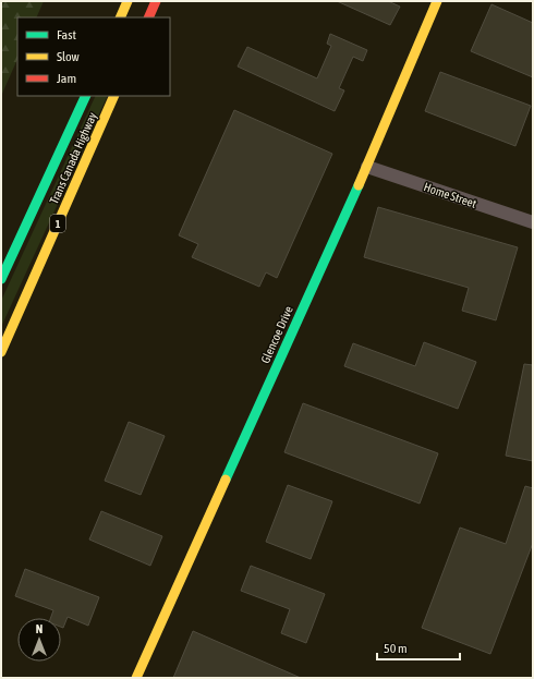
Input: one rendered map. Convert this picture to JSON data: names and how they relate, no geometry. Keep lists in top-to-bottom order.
{
  "streets": {
    "main road": ["Trans Canada Highway", "1", "Glencoe Drive"],
    "street": ["Home Street"]
  },
  "crossings": [
    ["Home Street", "Glencoe Drive"]
  ],
  "legend": ["Fast", "Slow", "Jam"],
  "scale_bar": "50 m",
  "north": "top"
}
